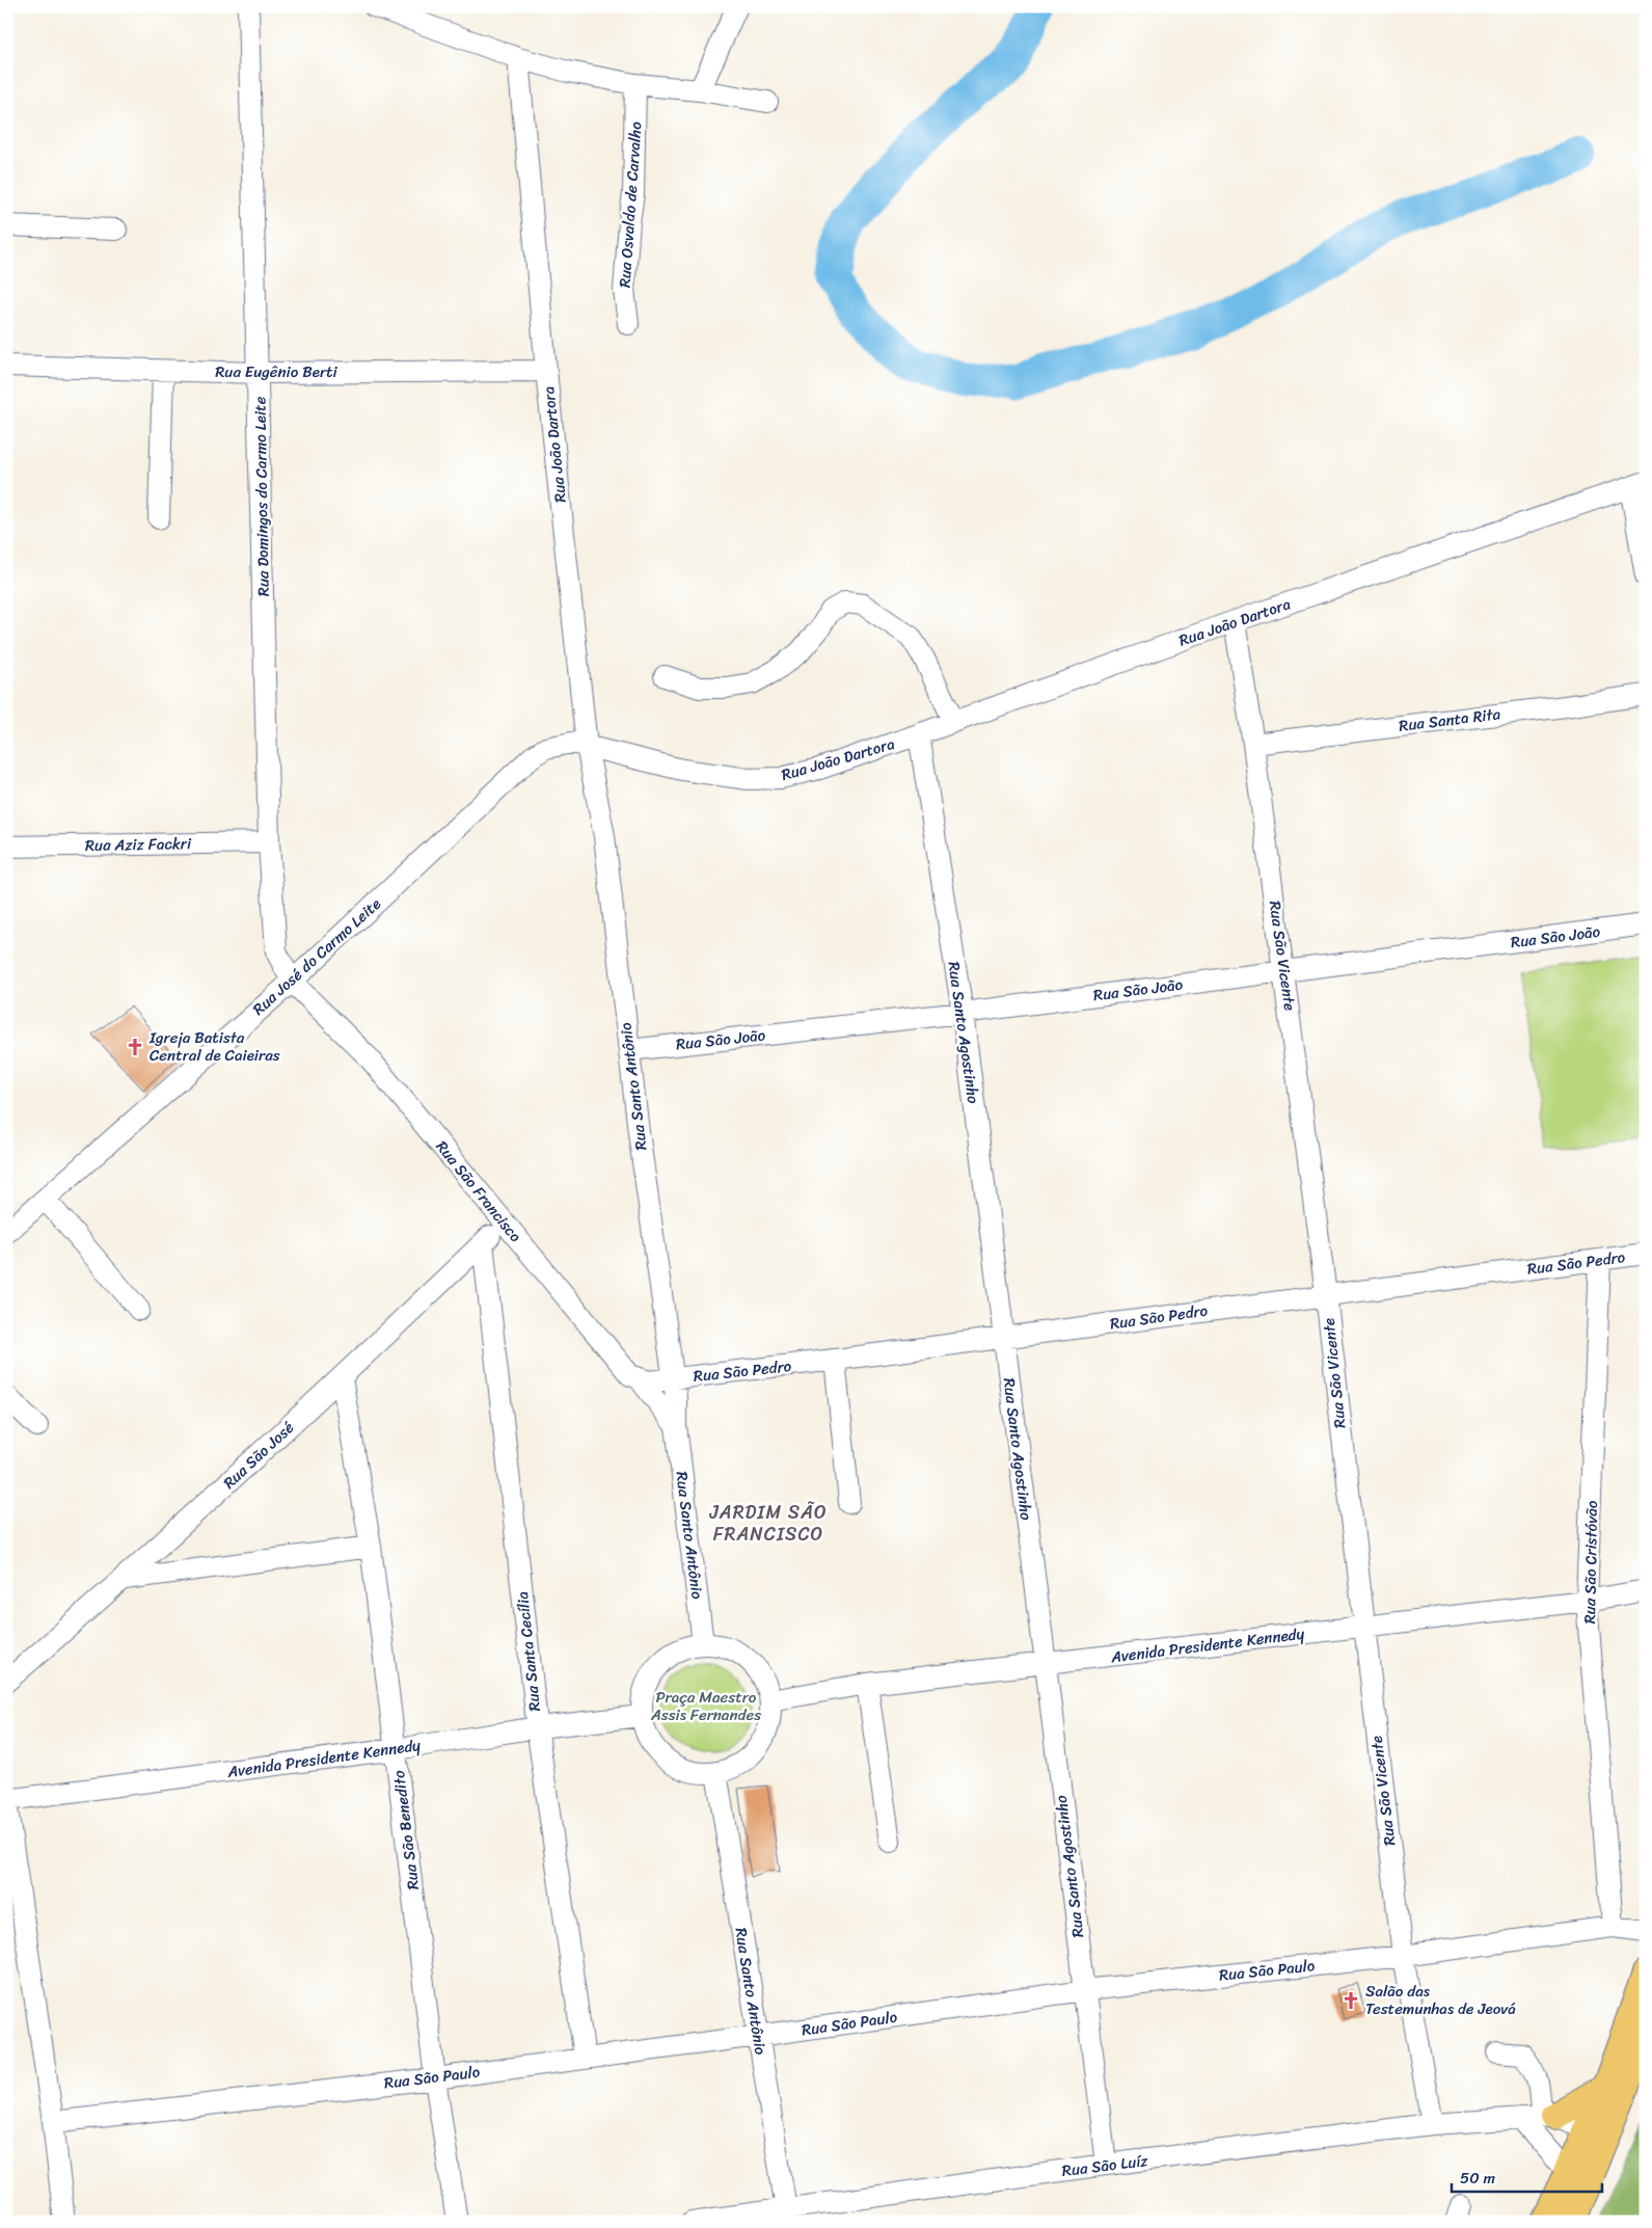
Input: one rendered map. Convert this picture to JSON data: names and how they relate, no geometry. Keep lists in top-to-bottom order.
{
  "streets": {
    "street": [
      "Rua Osvaldo de Carvalho",
      "Rua Eugênio Berti",
      "Rua João Dartora",
      "Rua Domingos do Carmo Leite",
      "Rua Santa Rita",
      "Rua Aziz Fackri",
      "Rua São João",
      "Rua São Vicente",
      "Rua José do Carmo Leite",
      "Rua Santo Agostinho",
      "Rua Santo Antônio",
      "Rua São Francisco",
      "Rua São Pedro",
      "Rua São José",
      "Rua São Cristóvão",
      "Avenida Presidente Kennedy",
      "Rua Santa Cecília",
      "Rua São Benedito",
      "Rua São Paulo",
      "Rua São Luíz"
    ]
  },
  "crossings": [
    ["Rua Eugênio Berti", "Rua João Dartora"],
    ["Rua Eugênio Berti", "Rua Domingos do Carmo Leite"],
    ["Rua João Dartora", "Rua São Vicente"],
    ["Rua João Dartora", "Rua José do Carmo Leite"],
    ["Rua João Dartora", "Rua Santo Agostinho"],
    ["Rua João Dartora", "Rua Santo Antônio"],
    ["Rua Domingos do Carmo Leite", "Rua Aziz Fackri"],
    ["Rua Domingos do Carmo Leite", "Rua José do Carmo Leite"],
    ["Rua Domingos do Carmo Leite", "Rua São Francisco"],
    ["Rua Santa Rita", "Rua São Vicente"],
    ["Rua São João", "Rua São Vicente"],
    ["Rua São João", "Rua Santo Agostinho"],
    ["Rua São João", "Rua Santo Antônio"],
    ["Rua São Vicente", "Rua São Pedro"],
    ["Rua São Vicente", "Avenida Presidente Kennedy"],
    ["Rua São Vicente", "Rua São Paulo"],
    ["Rua São Vicente", "Rua São Luíz"],
    ["Rua José do Carmo Leite", "Rua Santo Antônio"],
    ["Rua José do Carmo Leite", "Rua São Francisco"],
    ["Rua Santo Agostinho", "Rua São Pedro"],
    ["Rua Santo Agostinho", "Avenida Presidente Kennedy"],
    ["Rua Santo Agostinho", "Rua São Paulo"],
    ["Rua Santo Agostinho", "Rua São Luíz"],
    ["Rua Santo Antônio", "Rua São Pedro"],
    ["Rua Santo Antônio", "Avenida Presidente Kennedy"],
    ["Rua Santo Antônio", "Rua São Paulo"],
    ["Rua Santo Antônio", "Rua São Luíz"],
    ["Rua São Francisco", "Rua São José"],
    ["Rua São Pedro", "Rua São Cristóvão"],
    ["Rua São José", "Rua Santa Cecília"],
    ["Rua São José", "Rua São Benedito"],
    ["Rua São Cristóvão", "Avenida Presidente Kennedy"],
    ["Rua São Cristóvão", "Rua São Paulo"],
    ["Avenida Presidente Kennedy", "Rua Santa Cecília"],
    ["Avenida Presidente Kennedy", "Rua São Benedito"],
    ["Rua Santa Cecília", "Rua São Paulo"],
    ["Rua São Benedito", "Rua São Paulo"]
  ],
  "districts": ["JARDIM SÃO FRANCISCO"],
  "parks": ["Praça Maestro Assis Fernandes"],
  "places": {
    "church": ["Igreja Batista Central de Caieiras", "Salão das Testemunhas de Jeová"]
  },
  "scale_bar": "50 m"
}
